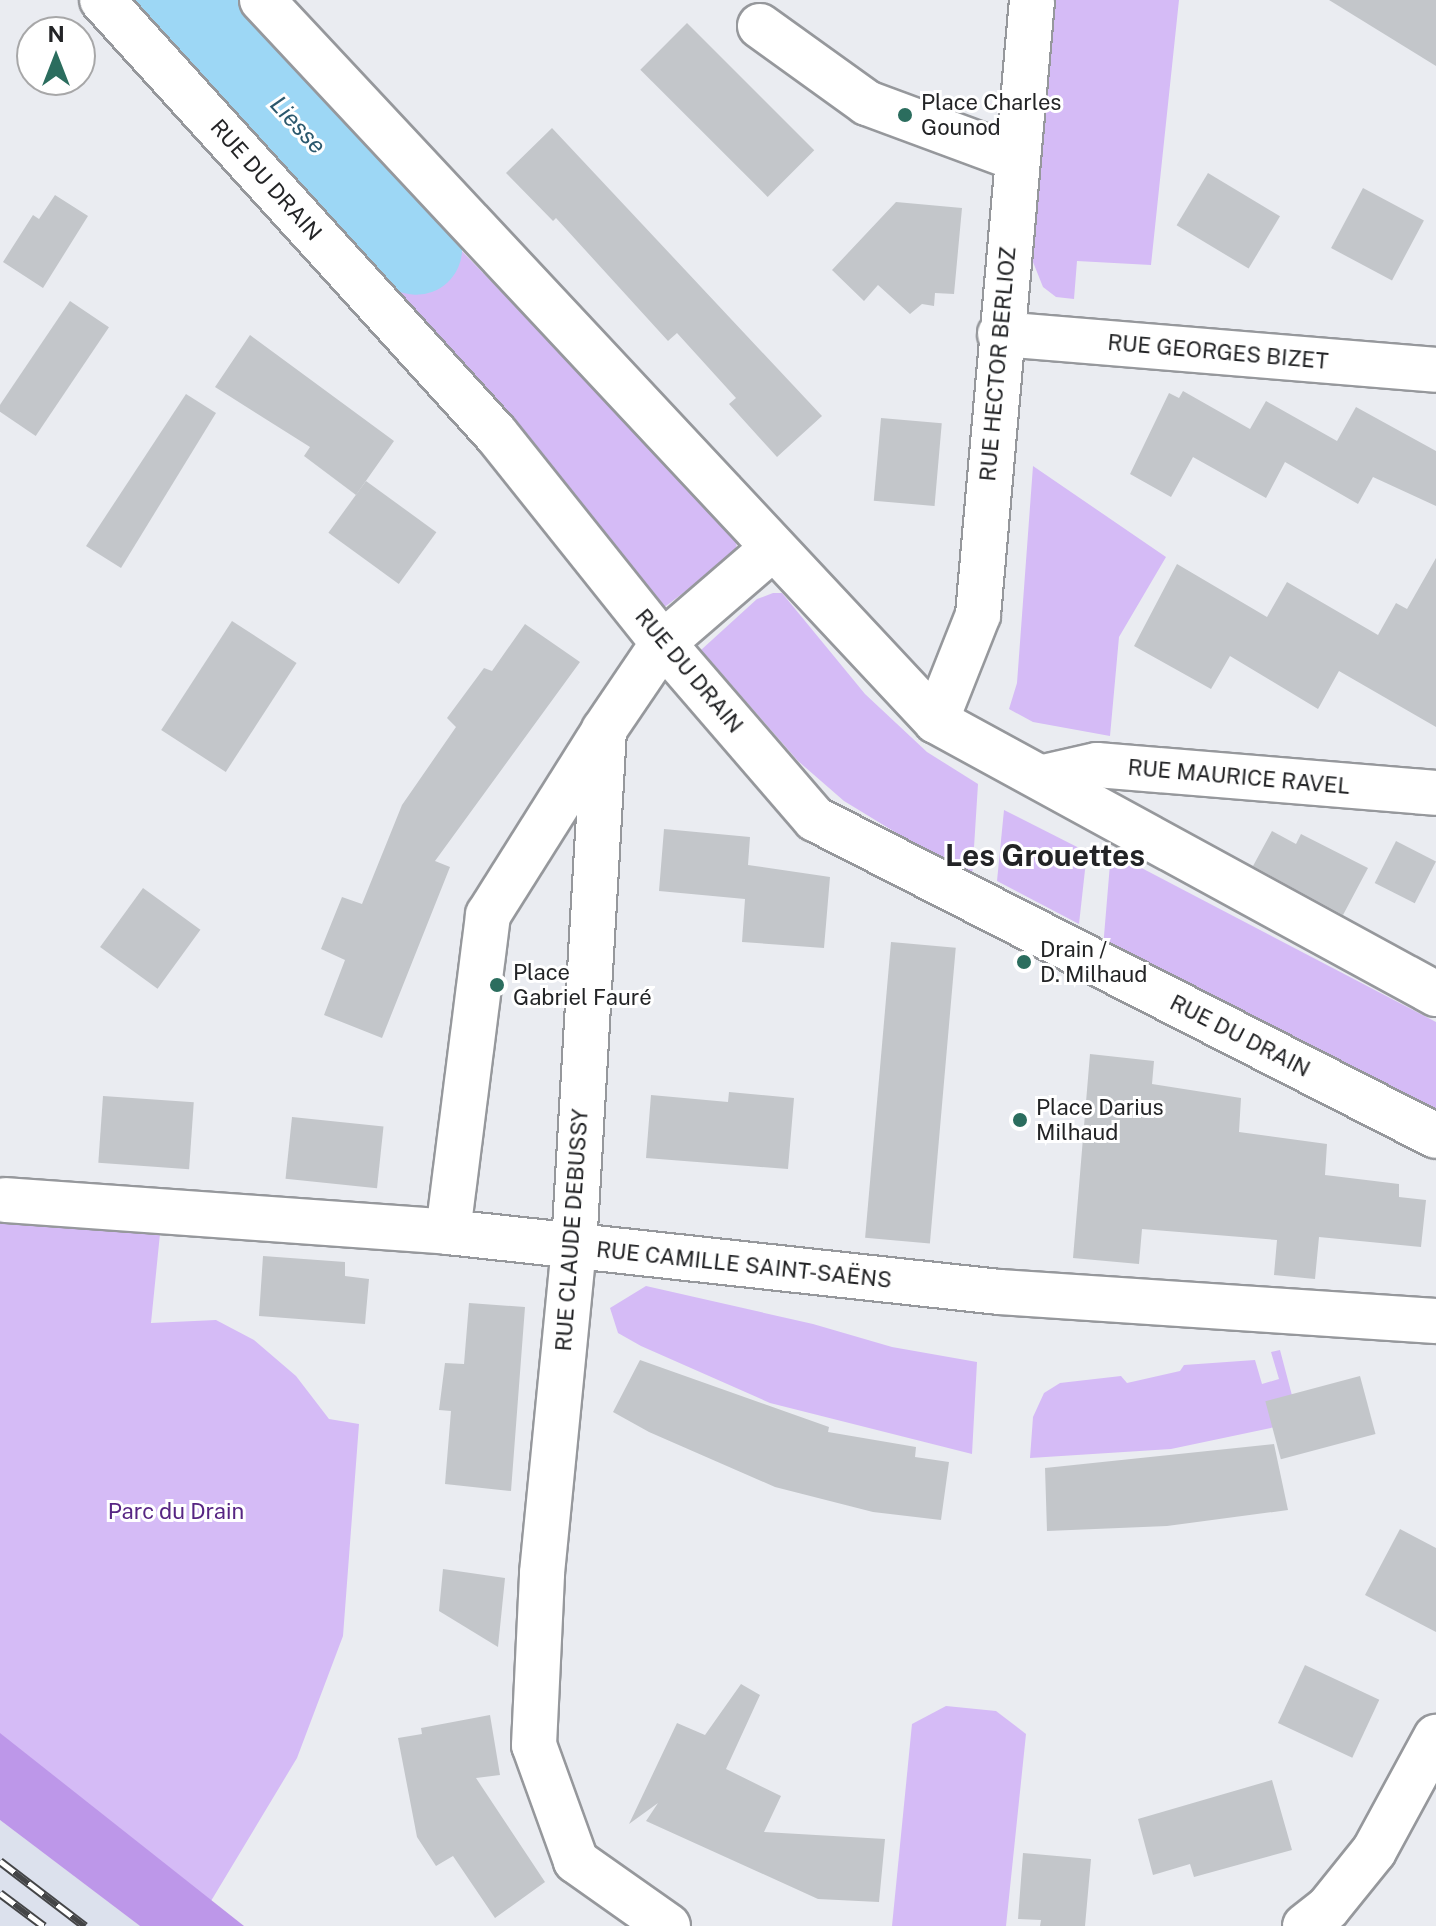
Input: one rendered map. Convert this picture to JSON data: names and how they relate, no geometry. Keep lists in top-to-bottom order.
{
  "streets": {
    "street": [
      "RUE DU DRAIN",
      "RUE GEORGES BIZET",
      "RUE HECTOR BERLIOZ",
      "RUE MAURICE RAVEL",
      "RUE CLAUDE DEBUSSY",
      "RUE CAMILLE SAINT-SAËNS"
    ]
  },
  "crossings": [
    ["RUE GEORGES BIZET", "RUE HECTOR BERLIOZ"],
    ["RUE CLAUDE DEBUSSY", "RUE CAMILLE SAINT-SAËNS"]
  ],
  "districts": ["Les Grouettes"],
  "water": ["Liesse"],
  "parks": ["Parc du Drain"],
  "places": [
    "Place Charles Gounod",
    "Drain / D. Milhaud",
    "Place Gabriel Fauré",
    "Place Darius Milhaud"
  ],
  "north": "top"
}
